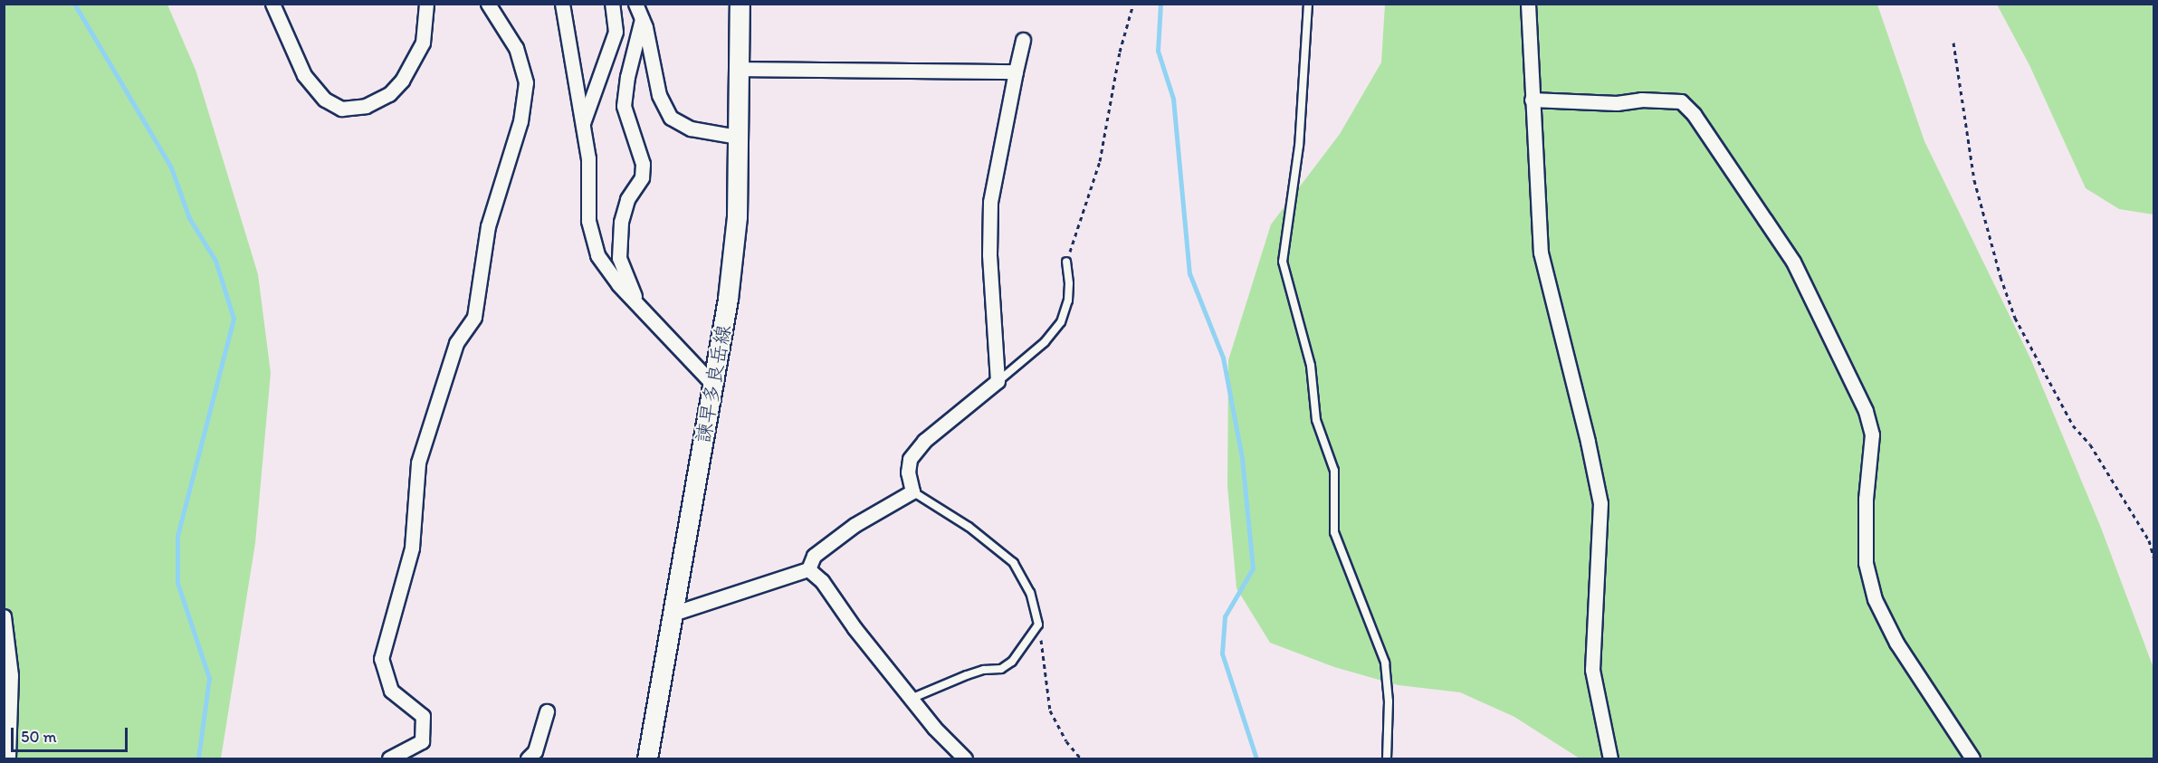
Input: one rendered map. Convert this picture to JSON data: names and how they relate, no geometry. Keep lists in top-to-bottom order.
{
  "streets": {
    "main road": ["諫早多良岳線"]
  },
  "scale_bar": "50 m"
}
